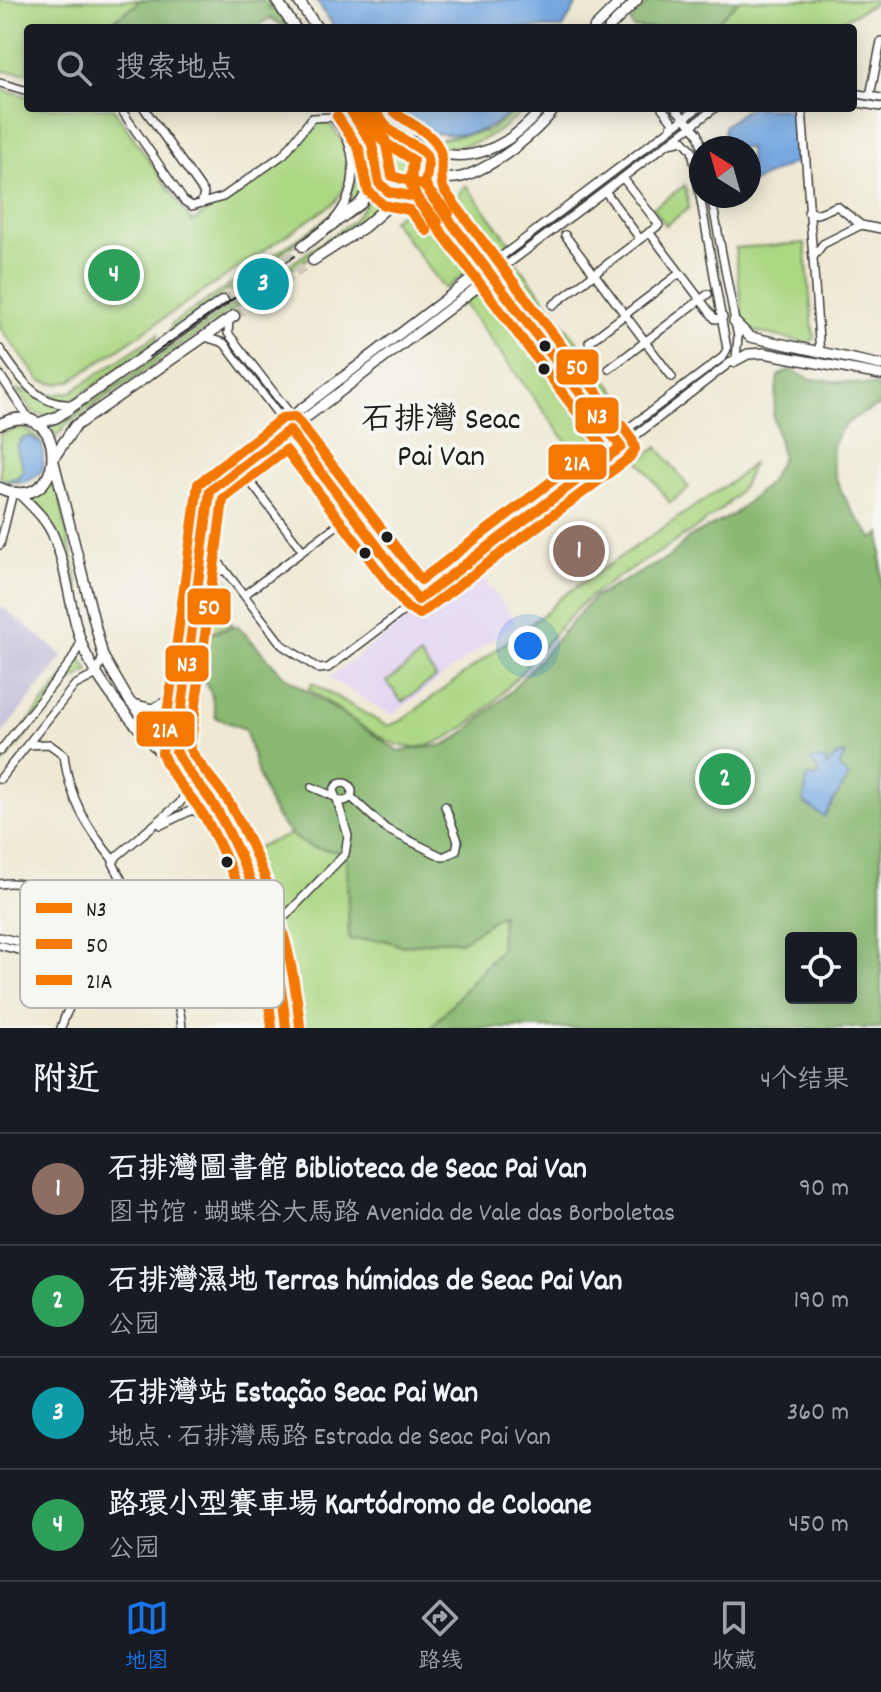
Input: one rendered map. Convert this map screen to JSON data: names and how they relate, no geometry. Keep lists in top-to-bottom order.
{
  "districts": ["石排灣 Seac Pai Van"],
  "lines": ["transit line N3", "transit line 50", "transit line 21A"],
  "legend": ["N3", "50", "21A"],
  "north": "top left",
  "page": {
    "search": "搜索地点",
    "pins": [
      "4",
      "3",
      "1",
      "2"
    ],
    "heading": ["附近", "4个结果"],
    "list": [
      {
        "mark": "1",
        "name": "石排灣圖書館 Biblioteca de Seac Pai Van",
        "note": "图书馆 · 蝴蝶谷大馬路 Avenida de Vale das Borboletas",
        "value": "90 m"
      },
      {
        "mark": "2",
        "name": "石排灣濕地 Terras húmidas de Seac Pai Van",
        "note": "公园",
        "value": "190 m"
      },
      {
        "mark": "3",
        "name": "石排灣站 Estação Seac Pai Wan",
        "note": "地点 · 石排灣馬路 Estrada de Seac Pai Van",
        "value": "360 m"
      },
      {
        "mark": "4",
        "name": "路環小型賽車場 Kartódromo de Coloane",
        "note": "公园",
        "value": "450 m"
      }
    ],
    "nav": ["地图", "路线", "收藏"]
  }
}
